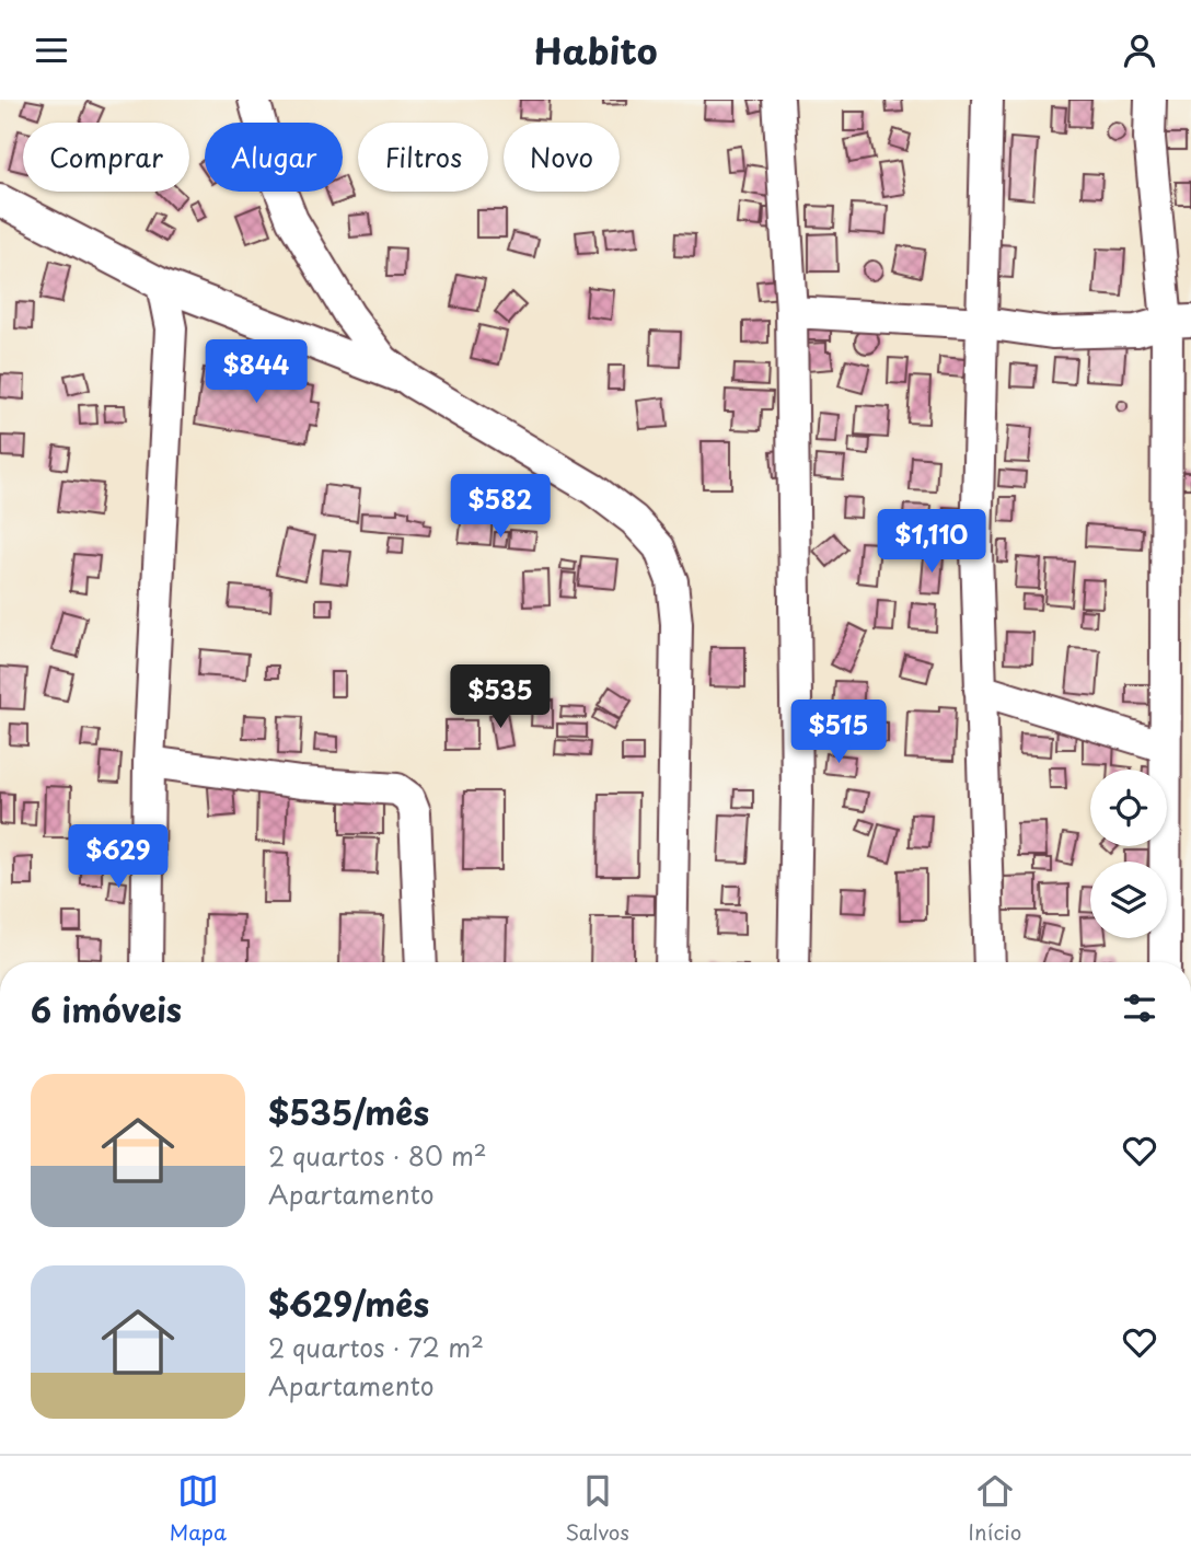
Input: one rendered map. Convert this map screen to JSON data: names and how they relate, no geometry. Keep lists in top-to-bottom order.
{
  "page": {
    "header": "Habito",
    "chip": [
      "Comprar",
      "Alugar",
      "Filtros",
      "Novo"
    ],
    "price": [
      "$844",
      "$582",
      "$1,110",
      "$535",
      "$515",
      "$629"
    ],
    "heading": "6 imóveis",
    "list": [
      {
        "name": "$535/mês",
        "note": "2 quartos · 80 m² · Apartamento"
      },
      {
        "name": "$629/mês",
        "note": "2 quartos · 72 m² · Apartamento"
      }
    ],
    "tabs": ["Mapa", "Salvos", "Início"]
  }
}
